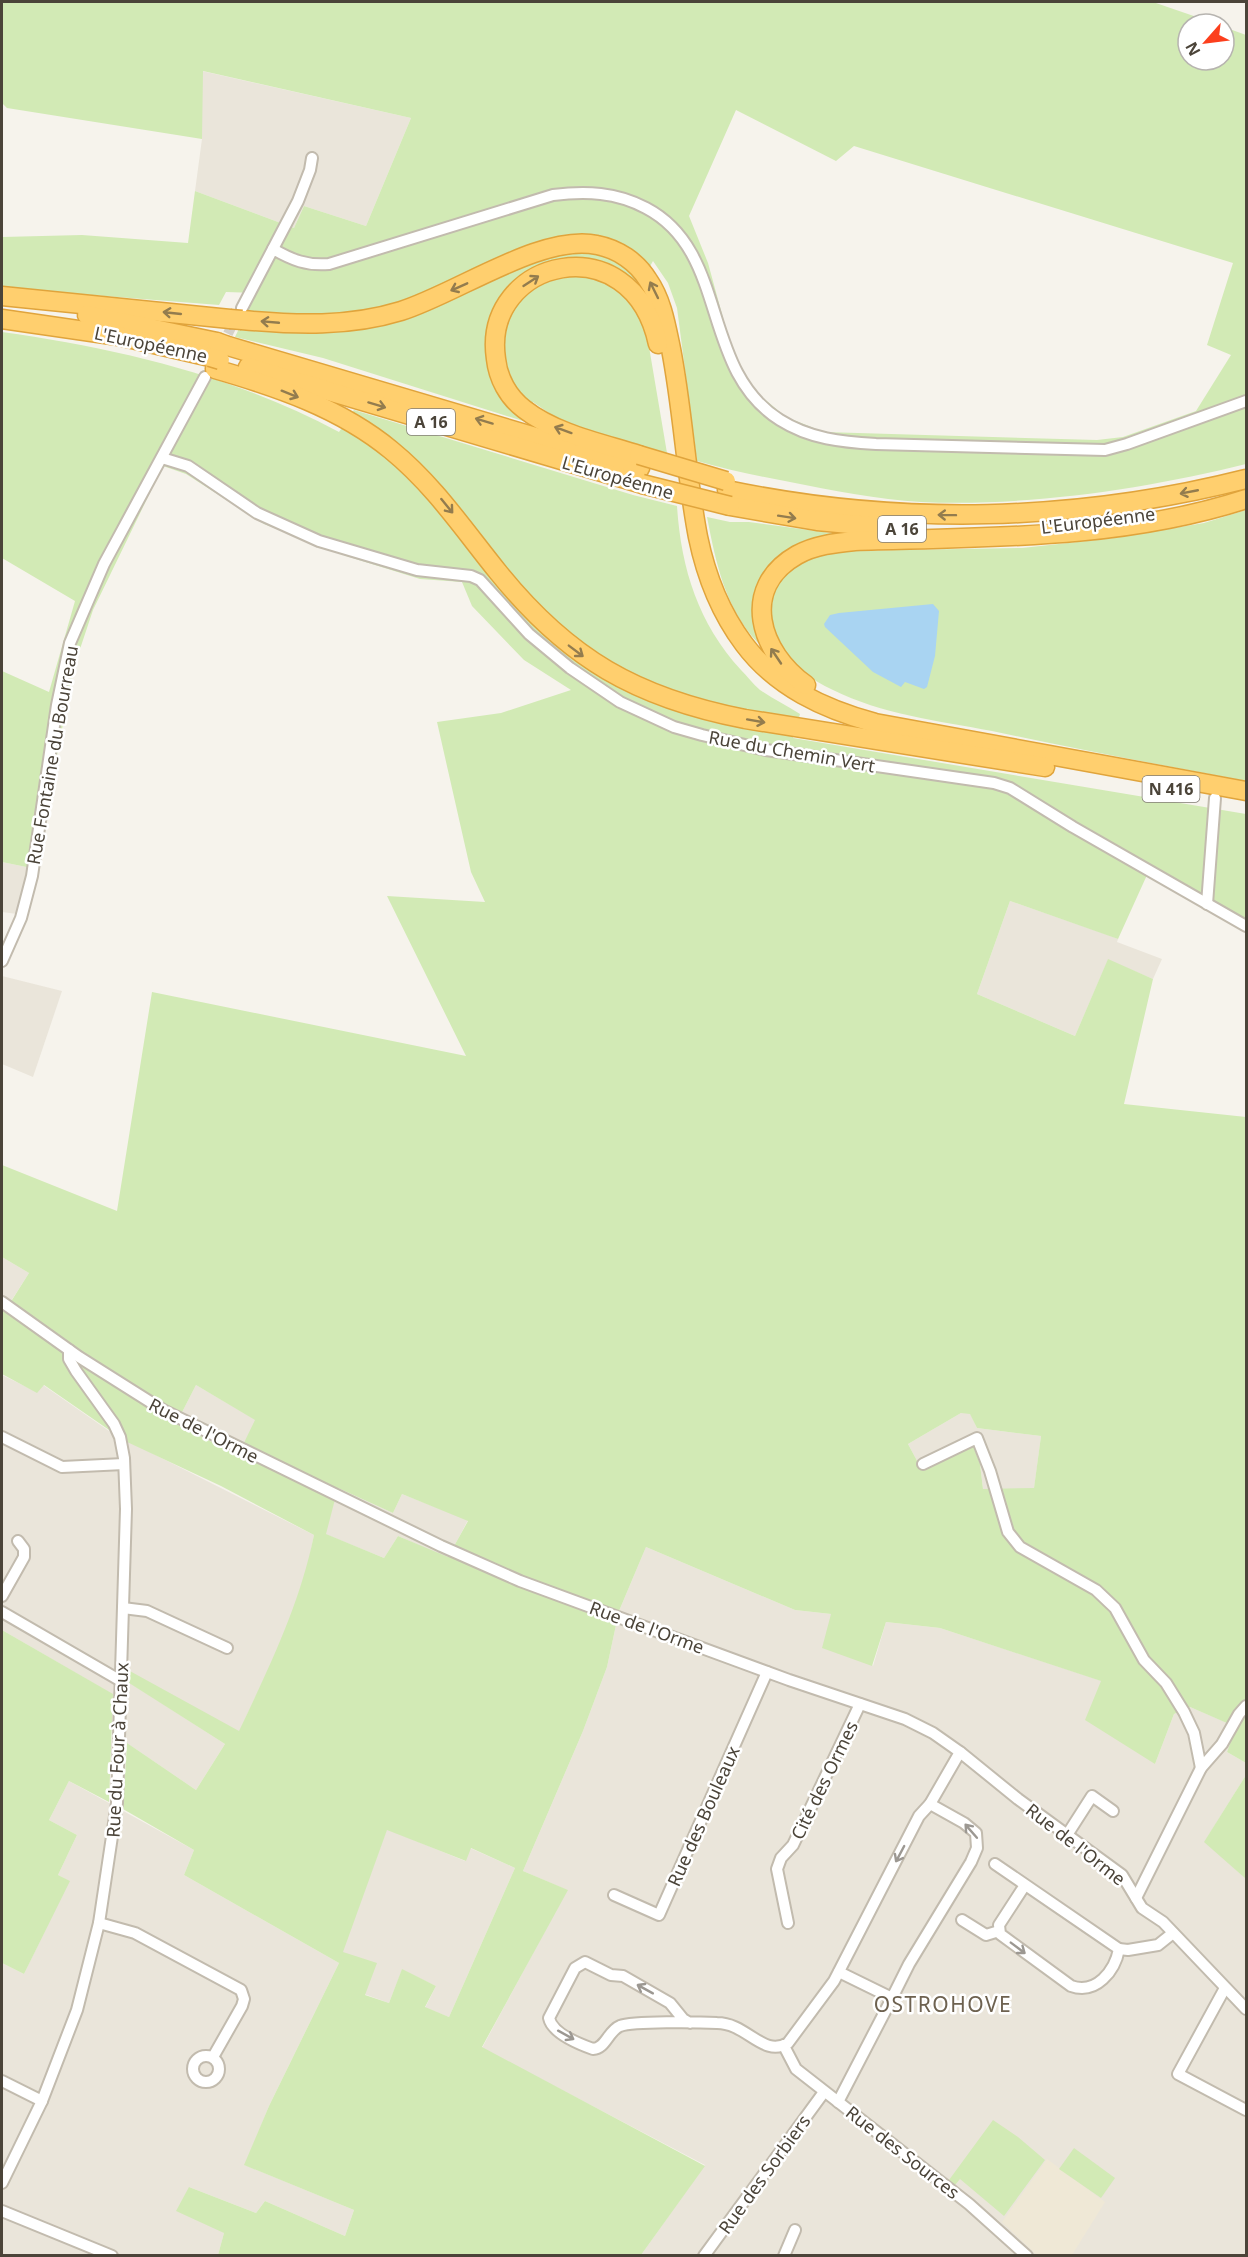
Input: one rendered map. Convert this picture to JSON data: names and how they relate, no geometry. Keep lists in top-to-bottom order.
{
  "streets": {
    "highway": ["L'Européenne", "A 16", "N 416"],
    "street": [
      "Rue du Chemin Vert",
      "Rue Fontaine du Bourreau",
      "Rue de l'Orme",
      "Rue du Four à Chaux",
      "Cité des Ormes",
      "Rue des Bouleaux",
      "Rue des Sources",
      "Rue des Sorbiers"
    ]
  },
  "crossings": [
    ["L'Européenne", "Rue Fontaine du Bourreau"],
    ["Rue du Chemin Vert", "Rue Fontaine du Bourreau"],
    ["Rue de l'Orme", "Rue du Four à Chaux"],
    ["Rue de l'Orme", "Cité des Ormes"],
    ["Rue de l'Orme", "Rue des Bouleaux"],
    ["Rue des Sources", "Rue des Sorbiers"]
  ],
  "districts": ["OSTROHOVE"],
  "north": "bottom left"
}
